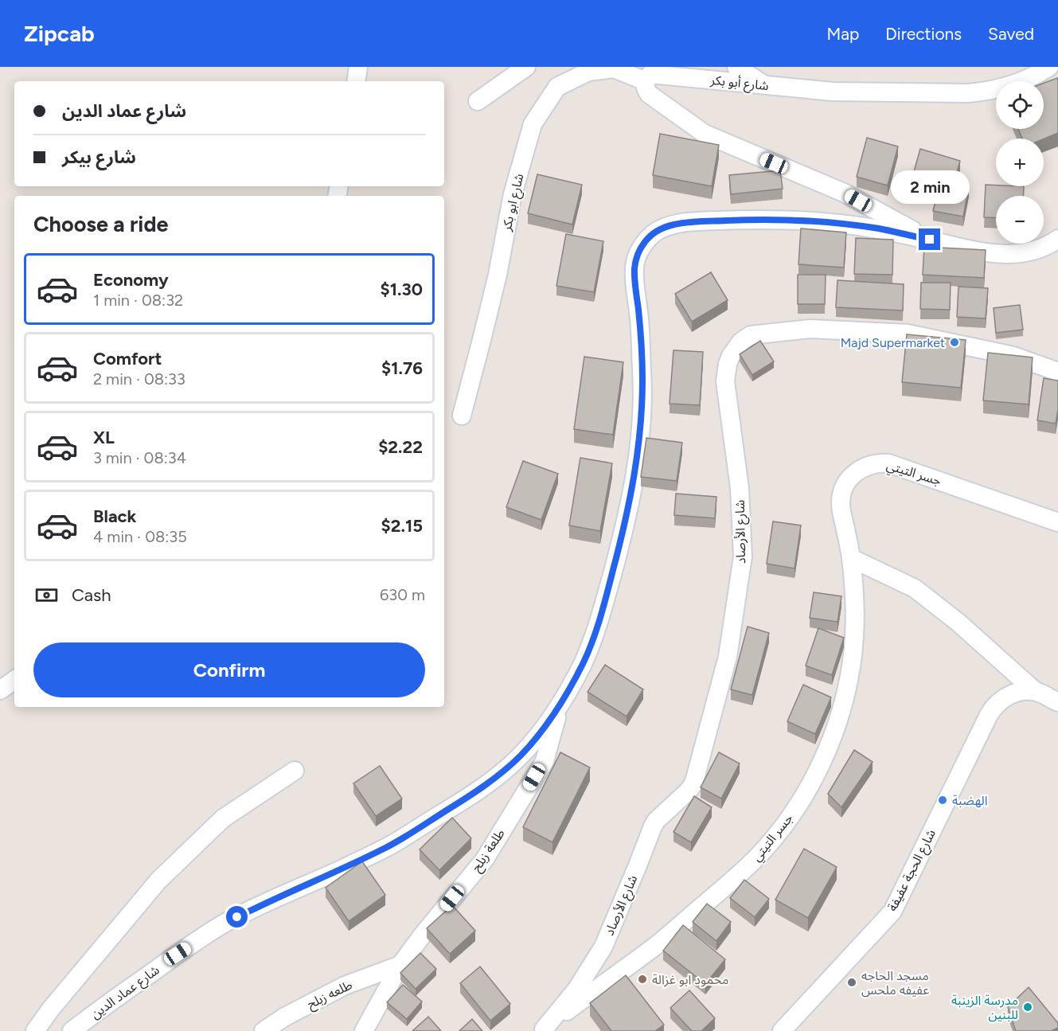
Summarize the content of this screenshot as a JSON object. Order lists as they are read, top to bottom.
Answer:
{
  "streets": {
    "street": [
      "شارع أبو بكر",
      "شارع ابو بكر",
      "جسر التيتي",
      "شارع الأرصاد",
      "طلعة زبلح",
      "شارع الحجة عفيفة",
      "شارع عماد الدين",
      "طلعه زبلح"
    ]
  },
  "crossings": [
    ["شارع أبو بكر", "شارع ابو بكر"],
    ["جسر التيتي", "شارع الأرصاد"],
    ["طلعة زبلح", "شارع عماد الدين"],
    ["طلعة زبلح", "طلعه زبلح"]
  ],
  "places": [
    "Majd Supermarket",
    "الهضبة",
    "محمود ابو غزالة",
    "مسجد الحاجه عفيفه ملحس",
    "مدرسة الزينبة للبنين"
  ],
  "page": {
    "header": "Zipcab",
    "nav": ["Map", "Directions", "Saved"],
    "map_buttons": ["+", "−"],
    "banner": ["شارع عماد الدين", "شارع بيكر"],
    "bubble": "2 min",
    "heading": "Choose a ride",
    "list": [
      {
        "name": "Economy",
        "note": "1 min · 08:32",
        "value": "$1.30"
      },
      {
        "name": "Comfort",
        "note": "2 min · 08:33",
        "value": "$1.76"
      },
      {
        "name": "XL",
        "note": "3 min · 08:34",
        "value": "$2.22"
      },
      {
        "name": "Black",
        "note": "4 min · 08:35",
        "value": "$2.15"
      }
    ],
    "pay": ["Cash", "630 m"],
    "buttons": "Confirm"
  }
}
